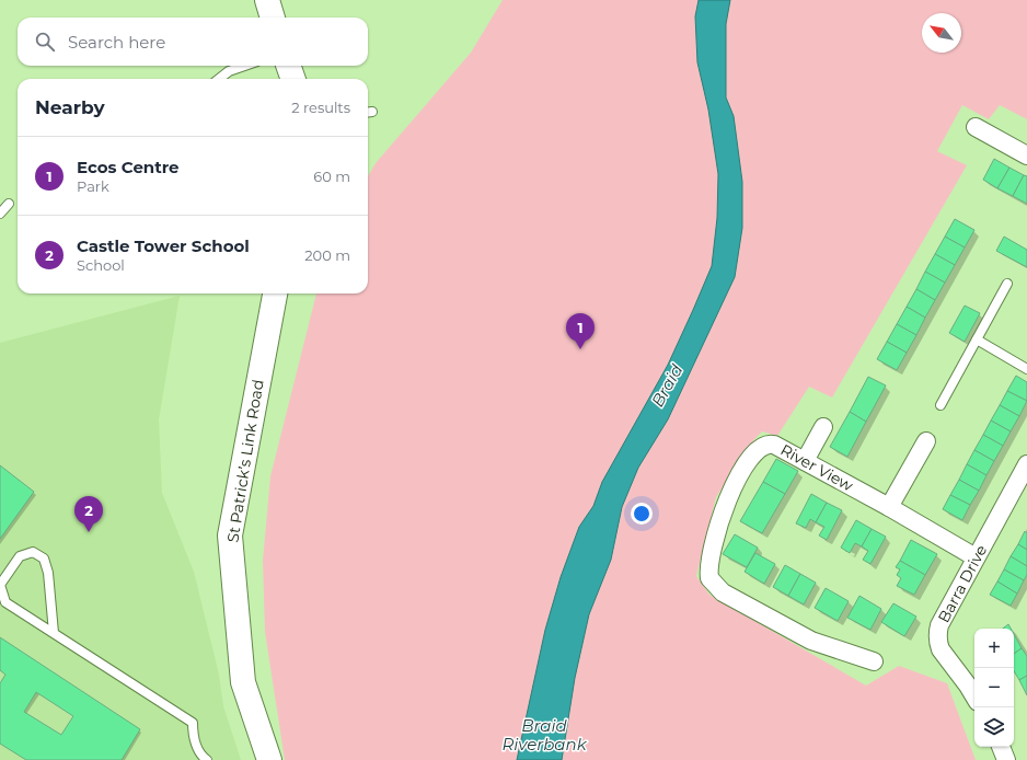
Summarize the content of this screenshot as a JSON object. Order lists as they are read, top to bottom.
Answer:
{
  "streets": {
    "street": ["St Patrick’s Link Road", "River View", "Barra Drive"]
  },
  "crossings": [
    ["River View", "Barra Drive"]
  ],
  "water": ["Braid", "Braid Riverbank"],
  "north": "top left",
  "page": {
    "search": "Search here",
    "heading": ["Nearby", "2 results"],
    "list": [
      {
        "mark": "1",
        "name": "Ecos Centre",
        "note": "Park",
        "value": "60 m"
      },
      {
        "mark": "2",
        "name": "Castle Tower School",
        "note": "School",
        "value": "200 m"
      }
    ],
    "pins": ["1", "2"],
    "map_buttons": ["+", "−"]
  }
}
